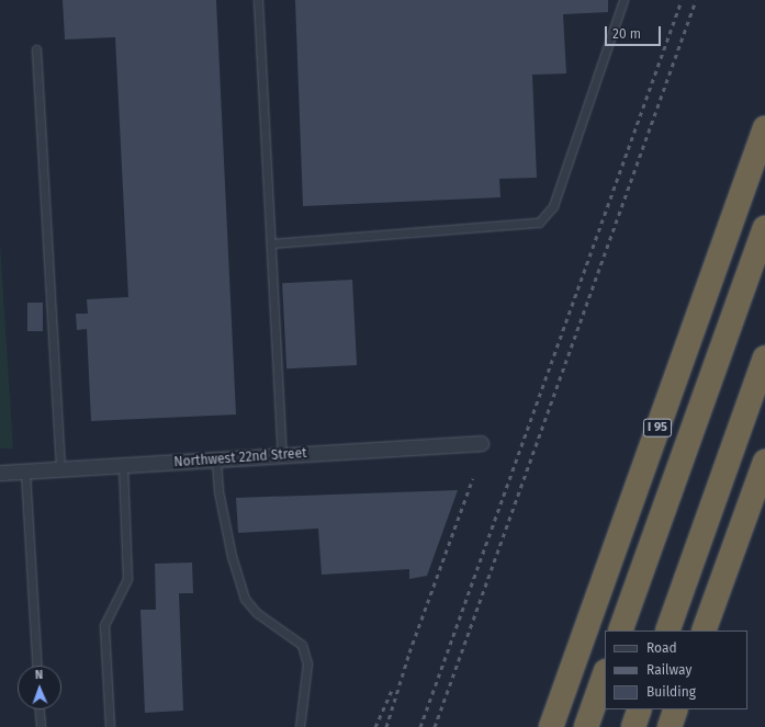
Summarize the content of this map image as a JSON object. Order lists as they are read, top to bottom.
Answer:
{
  "streets": {
    "highway": ["I 95"],
    "street": ["Northwest 22nd Street"]
  },
  "legend": ["Road", "Railway", "Building"],
  "scale_bar": "20 m",
  "north": "top"
}
